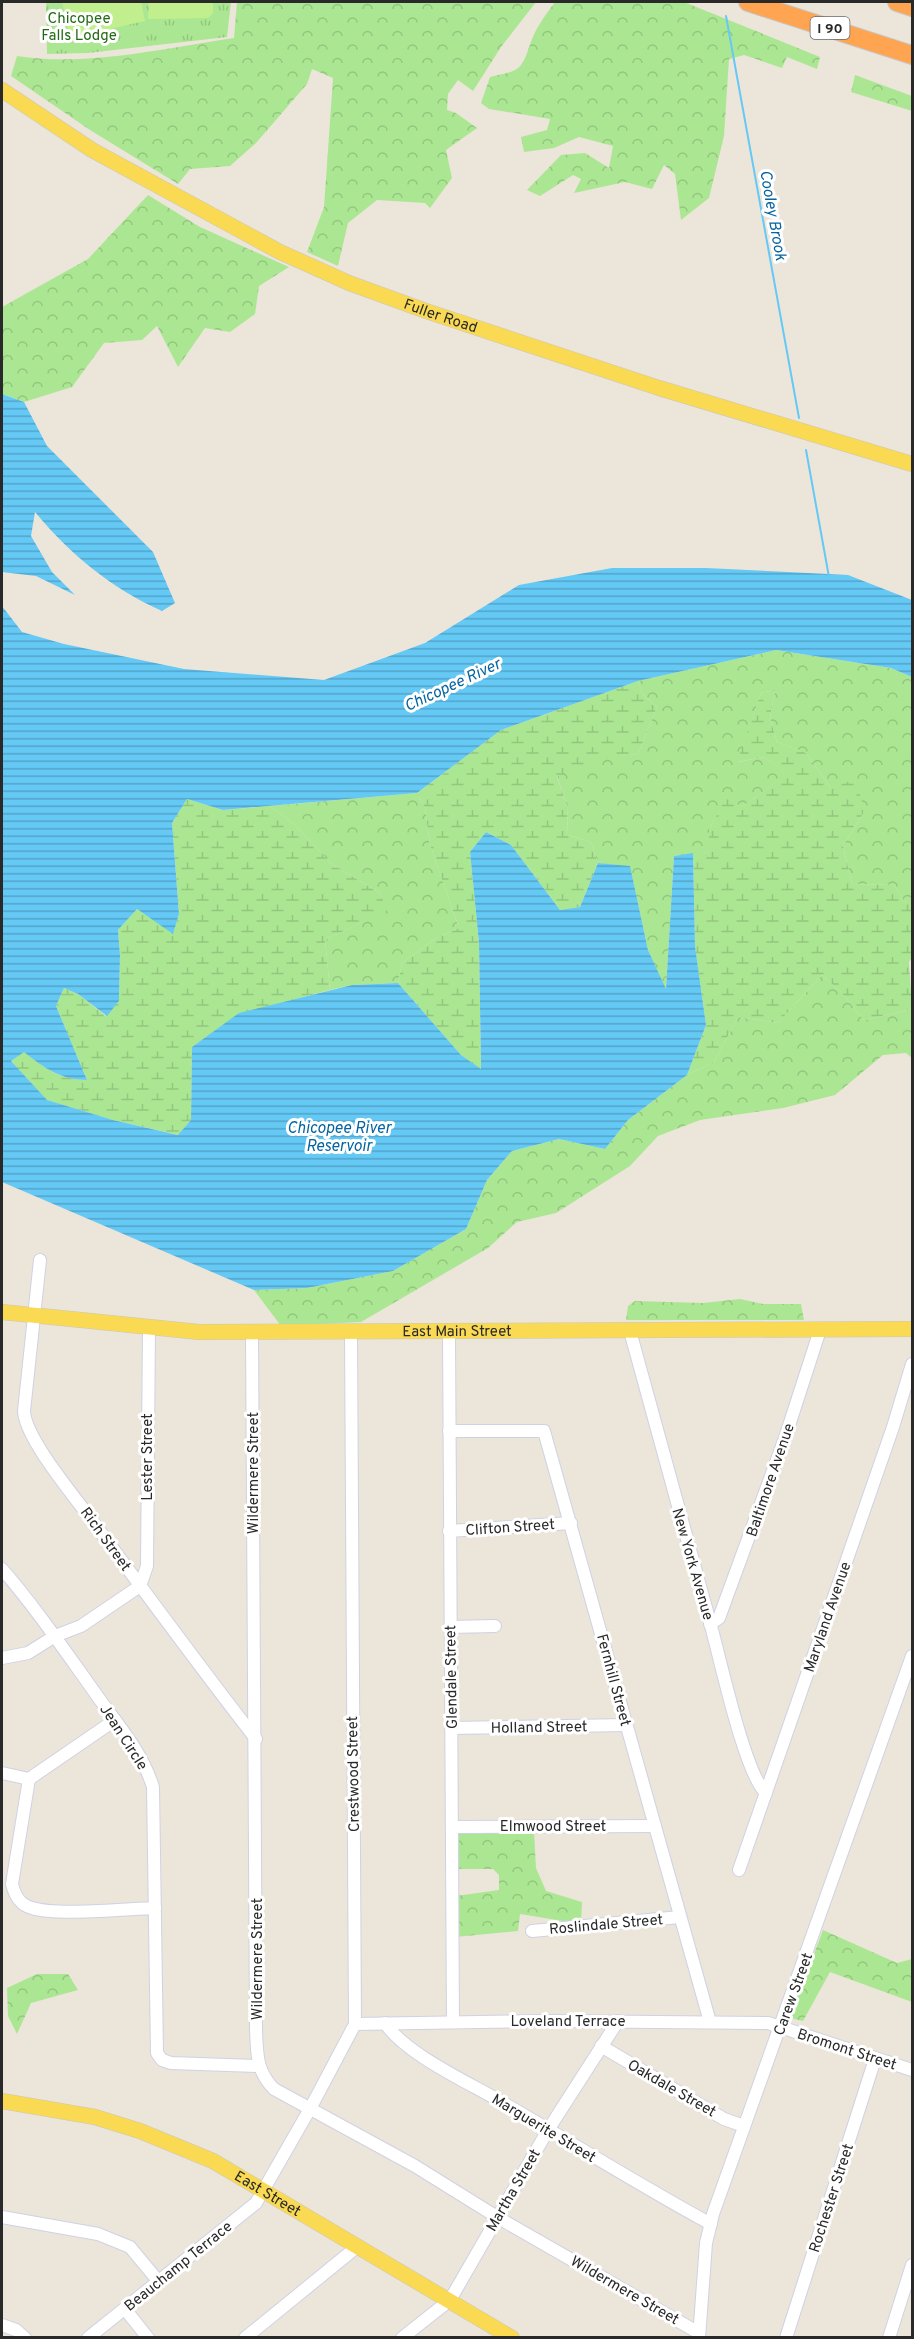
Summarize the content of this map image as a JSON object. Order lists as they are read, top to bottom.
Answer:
{
  "streets": {
    "highway": ["I 90"],
    "main road": ["Fuller Road", "East Main Street", "East Street"],
    "street": [
      "Lester Street",
      "Wildermere Street",
      "Baltimore Avenue",
      "Clifton Street",
      "Rich Street",
      "New York Avenue",
      "Maryland Avenue",
      "Glendale Street",
      "Fernhill Street",
      "Holland Street",
      "Jean Circle",
      "Crestwood Street",
      "Elmwood Street",
      "Roslindale Street",
      "Carew Street",
      "Loveland Terrace",
      "Bromont Street",
      "Oakdale Street",
      "Marguerite Street",
      "Martha Street",
      "Rochester Street",
      "Beauchamp Terrace"
    ]
  },
  "crossings": [
    ["East Main Street", "Lester Street"],
    ["East Main Street", "Wildermere Street"],
    ["East Main Street", "Baltimore Avenue"],
    ["East Main Street", "Rich Street"],
    ["East Main Street", "New York Avenue"],
    ["East Main Street", "Glendale Street"],
    ["East Main Street", "Crestwood Street"],
    ["Lester Street", "Rich Street"],
    ["Wildermere Street", "Rich Street"],
    ["Wildermere Street", "Jean Circle"],
    ["Wildermere Street", "Crestwood Street"],
    ["Wildermere Street", "Carew Street"],
    ["Wildermere Street", "Martha Street"],
    ["Baltimore Avenue", "New York Avenue"],
    ["Clifton Street", "Glendale Street"],
    ["Clifton Street", "Fernhill Street"],
    ["New York Avenue", "Maryland Avenue"],
    ["Glendale Street", "Fernhill Street"],
    ["Glendale Street", "Holland Street"],
    ["Glendale Street", "Elmwood Street"],
    ["Glendale Street", "Loveland Terrace"],
    ["Fernhill Street", "Holland Street"],
    ["Fernhill Street", "Elmwood Street"],
    ["Fernhill Street", "Roslindale Street"],
    ["Fernhill Street", "Loveland Terrace"],
    ["Crestwood Street", "Loveland Terrace"],
    ["Crestwood Street", "East Street"],
    ["Crestwood Street", "Beauchamp Terrace"],
    ["Carew Street", "Loveland Terrace"],
    ["Carew Street", "Bromont Street"],
    ["Carew Street", "Oakdale Street"],
    ["Carew Street", "Marguerite Street"],
    ["Loveland Terrace", "Bromont Street"],
    ["Loveland Terrace", "Marguerite Street"],
    ["Loveland Terrace", "Martha Street"],
    ["Bromont Street", "Rochester Street"],
    ["Oakdale Street", "Martha Street"],
    ["Marguerite Street", "Martha Street"],
    ["Martha Street", "East Street"],
    ["East Street", "Beauchamp Terrace"]
  ],
  "water": ["Cooley Brook", "Chicopee River", "Chicopee River Reservoir"],
  "parks": ["Chicopee Falls Lodge"]
}
